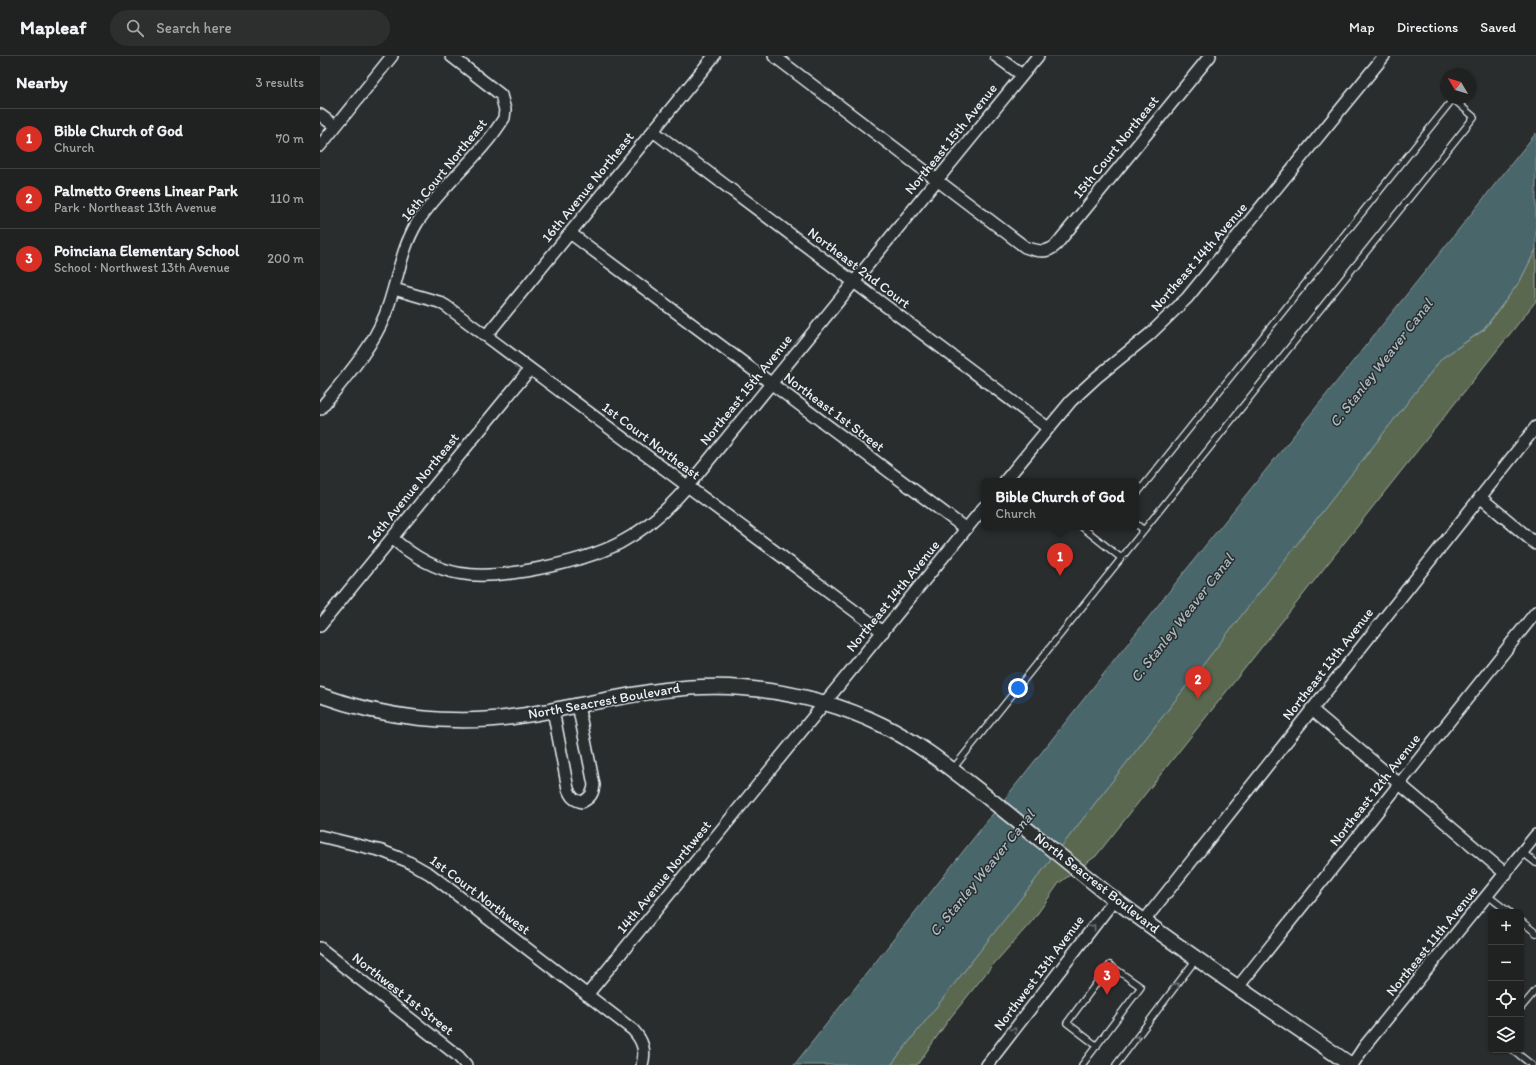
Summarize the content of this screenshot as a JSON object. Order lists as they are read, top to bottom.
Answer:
{
  "streets": {
    "street": [
      "Northeast 15th Avenue",
      "15th Court Northeast",
      "16th Court Northeast",
      "16th Avenue Northeast",
      "Northeast 14th Avenue",
      "Northeast 2nd Court",
      "Northeast 1st Street",
      "1st Court Northeast",
      "Northeast 13th Avenue",
      "North Seacrest Boulevard",
      "Northeast 12th Avenue",
      "14th Avenue Northwest",
      "1st Court Northwest",
      "Northeast 11th Avenue",
      "Northwest 13th Avenue",
      "Northwest 1st Street"
    ]
  },
  "crossings": [
    ["Northeast 15th Avenue", "15th Court Northeast"],
    ["Northeast 15th Avenue", "16th Avenue Northeast"],
    ["Northeast 15th Avenue", "Northeast 2nd Court"],
    ["Northeast 15th Avenue", "Northeast 1st Street"],
    ["Northeast 15th Avenue", "1st Court Northeast"],
    ["16th Court Northeast", "1st Court Northeast"],
    ["16th Avenue Northeast", "Northeast 2nd Court"],
    ["16th Avenue Northeast", "Northeast 1st Street"],
    ["16th Avenue Northeast", "1st Court Northeast"],
    ["Northeast 14th Avenue", "Northeast 2nd Court"],
    ["Northeast 14th Avenue", "Northeast 1st Street"],
    ["Northeast 14th Avenue", "1st Court Northeast"],
    ["Northeast 14th Avenue", "North Seacrest Boulevard"],
    ["Northeast 14th Avenue", "14th Avenue Northwest"],
    ["Northeast 13th Avenue", "North Seacrest Boulevard"],
    ["North Seacrest Boulevard", "Northeast 12th Avenue"],
    ["North Seacrest Boulevard", "14th Avenue Northwest"],
    ["North Seacrest Boulevard", "Northeast 11th Avenue"],
    ["North Seacrest Boulevard", "Northwest 13th Avenue"],
    ["14th Avenue Northwest", "1st Court Northwest"]
  ],
  "one_way": ["Northwest 13th Avenue"],
  "water": ["C. Stanley Weaver Canal"],
  "north": "top left",
  "page": {
    "header": "Mapleaf",
    "search": "Search here",
    "nav": ["Map", "Directions", "Saved"],
    "heading": ["Nearby", "3 results"],
    "list": [
      {
        "mark": "1",
        "name": "Bible Church of God",
        "note": "Church",
        "value": "70 m"
      },
      {
        "mark": "2",
        "name": "Palmetto Greens Linear Park",
        "note": "Park · Northeast 13th Avenue",
        "value": "110 m"
      },
      {
        "mark": "3",
        "name": "Poinciana Elementary School",
        "note": "School · Northwest 13th Avenue",
        "value": "200 m"
      }
    ],
    "popup": ["Bible Church of God", "Church"],
    "pins": ["1", "2", "3"],
    "map_buttons": ["+", "−"]
  }
}
